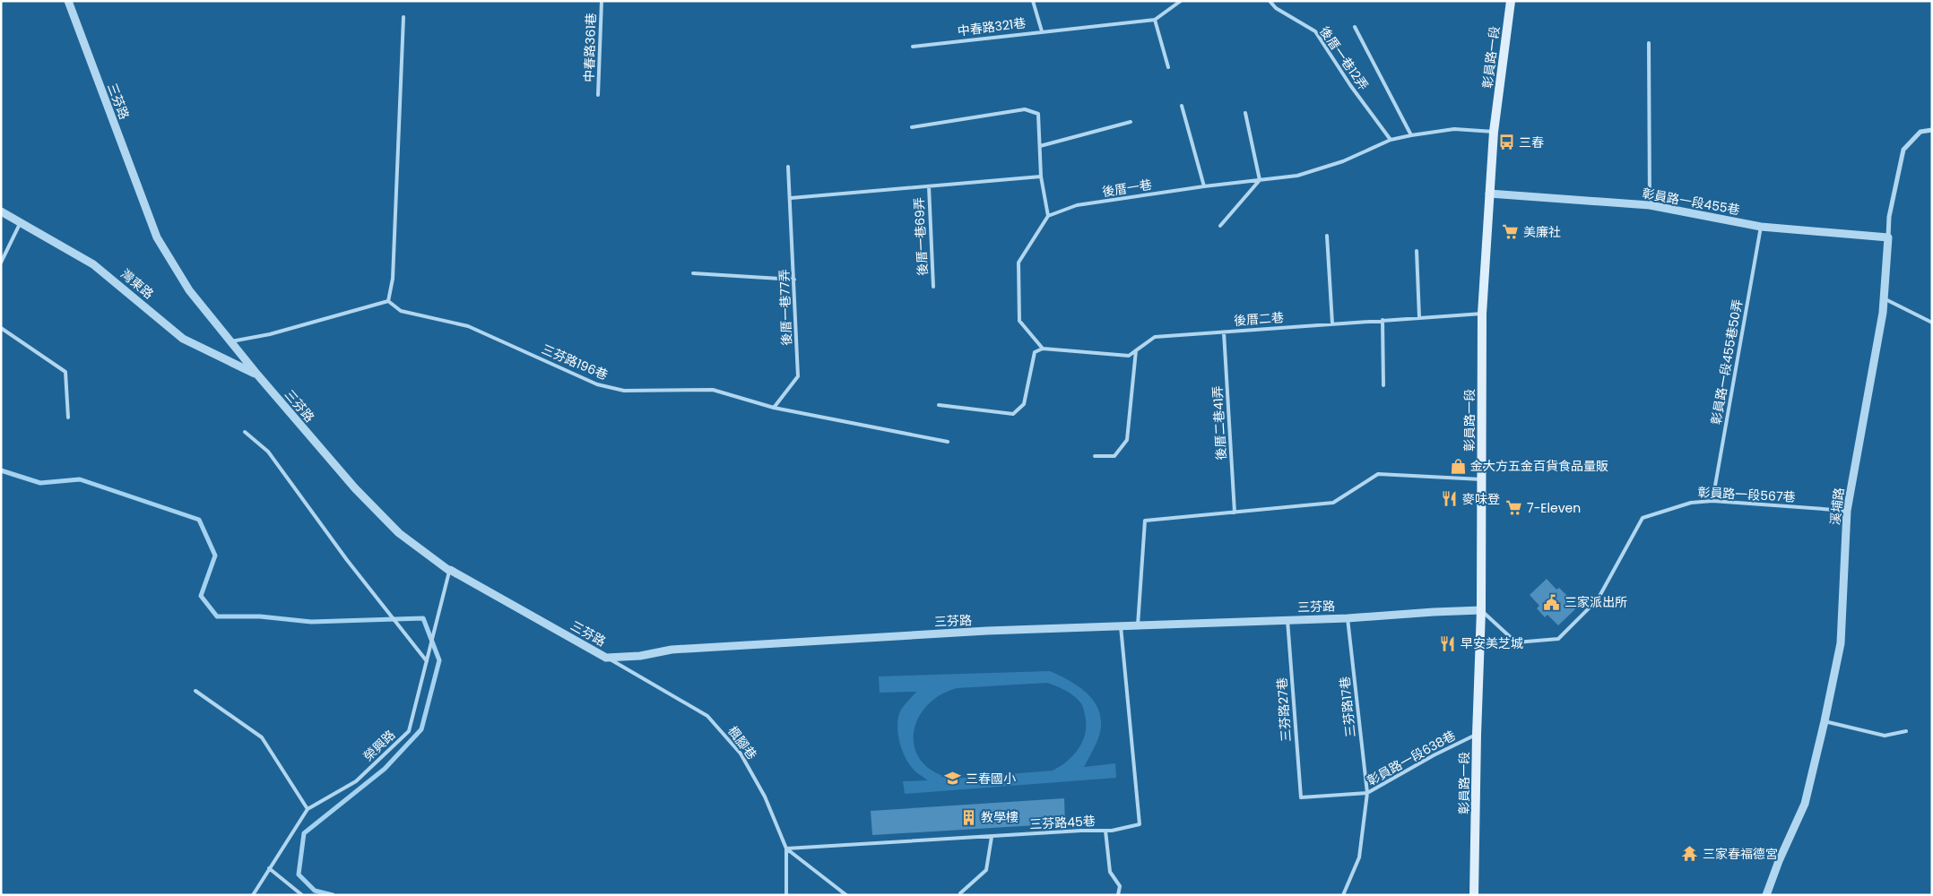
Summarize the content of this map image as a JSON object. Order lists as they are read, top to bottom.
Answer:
{
  "streets": {
    "main road": ["彰員路一段"],
    "street": [
      "三芬路",
      "彰員路一段455巷",
      "灣東路",
      "溪埔路"
    ],
    "lane": [
      "中春路321巷",
      "中春路361巷",
      "後厝一巷12弄",
      "後厝一巷",
      "後厝一巷69弄",
      "後厝一巷77弄",
      "後厝二巷",
      "三芬路196巷",
      "彰員路一段455巷50弄",
      "後厝二巷41弄",
      "彰員路一段567巷",
      "三芬路17巷",
      "三芬路27巷",
      "楓腳巷",
      "榮興路",
      "彰員路一段638巷",
      "三芬路45巷"
    ]
  },
  "crossings": [
    ["彰員路一段", "三芬路"],
    ["彰員路一段", "後厝一巷"],
    ["彰員路一段", "彰員路一段455巷"],
    ["彰員路一段", "後厝二巷"],
    ["彰員路一段", "彰員路一段567巷"],
    ["彰員路一段", "彰員路一段638巷"],
    ["後厝一巷12弄", "後厝一巷"],
    ["三芬路", "灣東路"],
    ["三芬路", "彰員路一段567巷"],
    ["三芬路", "三芬路17巷"],
    ["三芬路", "三芬路27巷"],
    ["三芬路", "楓腳巷"],
    ["三芬路", "榮興路"],
    ["三芬路", "三芬路45巷"],
    ["彰員路一段455巷", "彰員路一段455巷50弄"],
    ["彰員路一段455巷", "溪埔路"],
    ["後厝一巷77弄", "三芬路196巷"],
    ["後厝二巷", "後厝二巷41弄"],
    ["彰員路一段455巷50弄", "彰員路一段567巷"],
    ["彰員路一段567巷", "溪埔路"],
    ["三芬路17巷", "彰員路一段638巷"],
    ["三芬路27巷", "彰員路一段638巷"],
    ["楓腳巷", "三芬路45巷"]
  ],
  "places": {
    "bus stop": ["三春"],
    "supermarket": ["美廉社", "7-Eleven"],
    "shop": ["金大方五金百貨食品量販"],
    "restaurant": ["麥味登", "早安美芝城"],
    "public building": ["三家派出所"],
    "school or university": ["三春國小"],
    "building": ["教學樓"],
    "temple": ["三家春福德宮"]
  }
}
